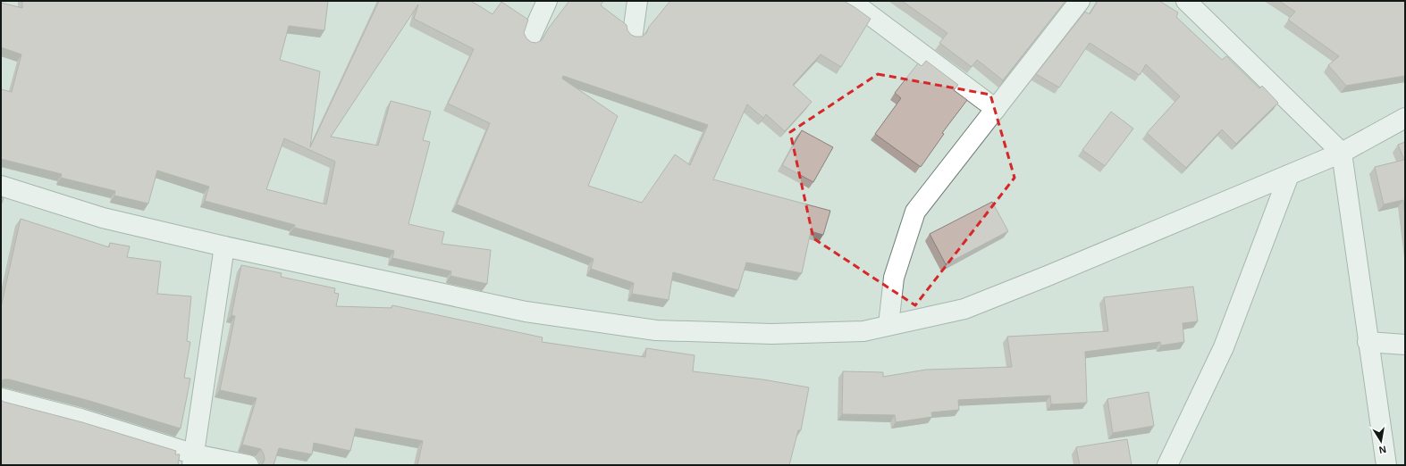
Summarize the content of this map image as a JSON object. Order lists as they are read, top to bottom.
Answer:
{
  "north": "bottom"
}
